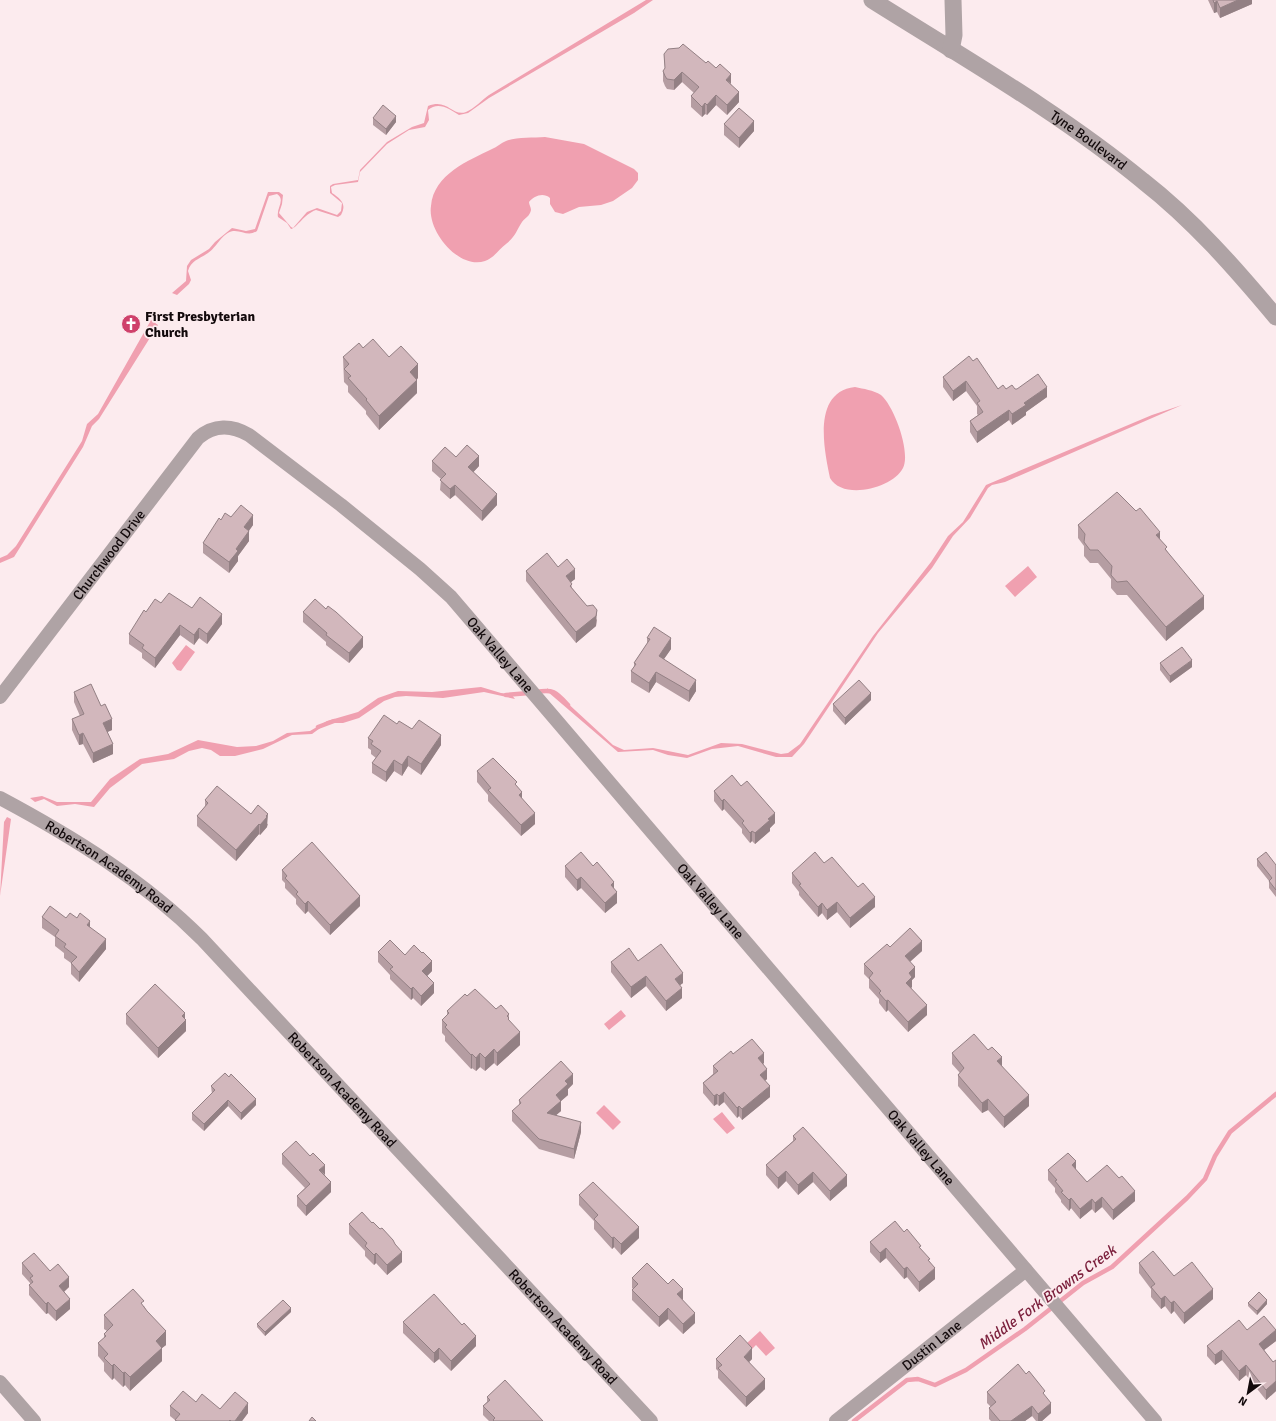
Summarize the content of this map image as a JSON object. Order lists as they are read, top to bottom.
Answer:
{
  "streets": {
    "street": [
      "Tyne Boulevard",
      "Churchwood Drive",
      "Oak Valley Lane",
      "Robertson Academy Road",
      "Dustin Lane"
    ]
  },
  "crossings": [
    ["Churchwood Drive", "Oak Valley Lane"],
    ["Oak Valley Lane", "Dustin Lane"]
  ],
  "water": ["Middle Fork Browns Creek"],
  "places": {
    "church": ["First Presbyterian Church"]
  },
  "north": "bottom left"
}
